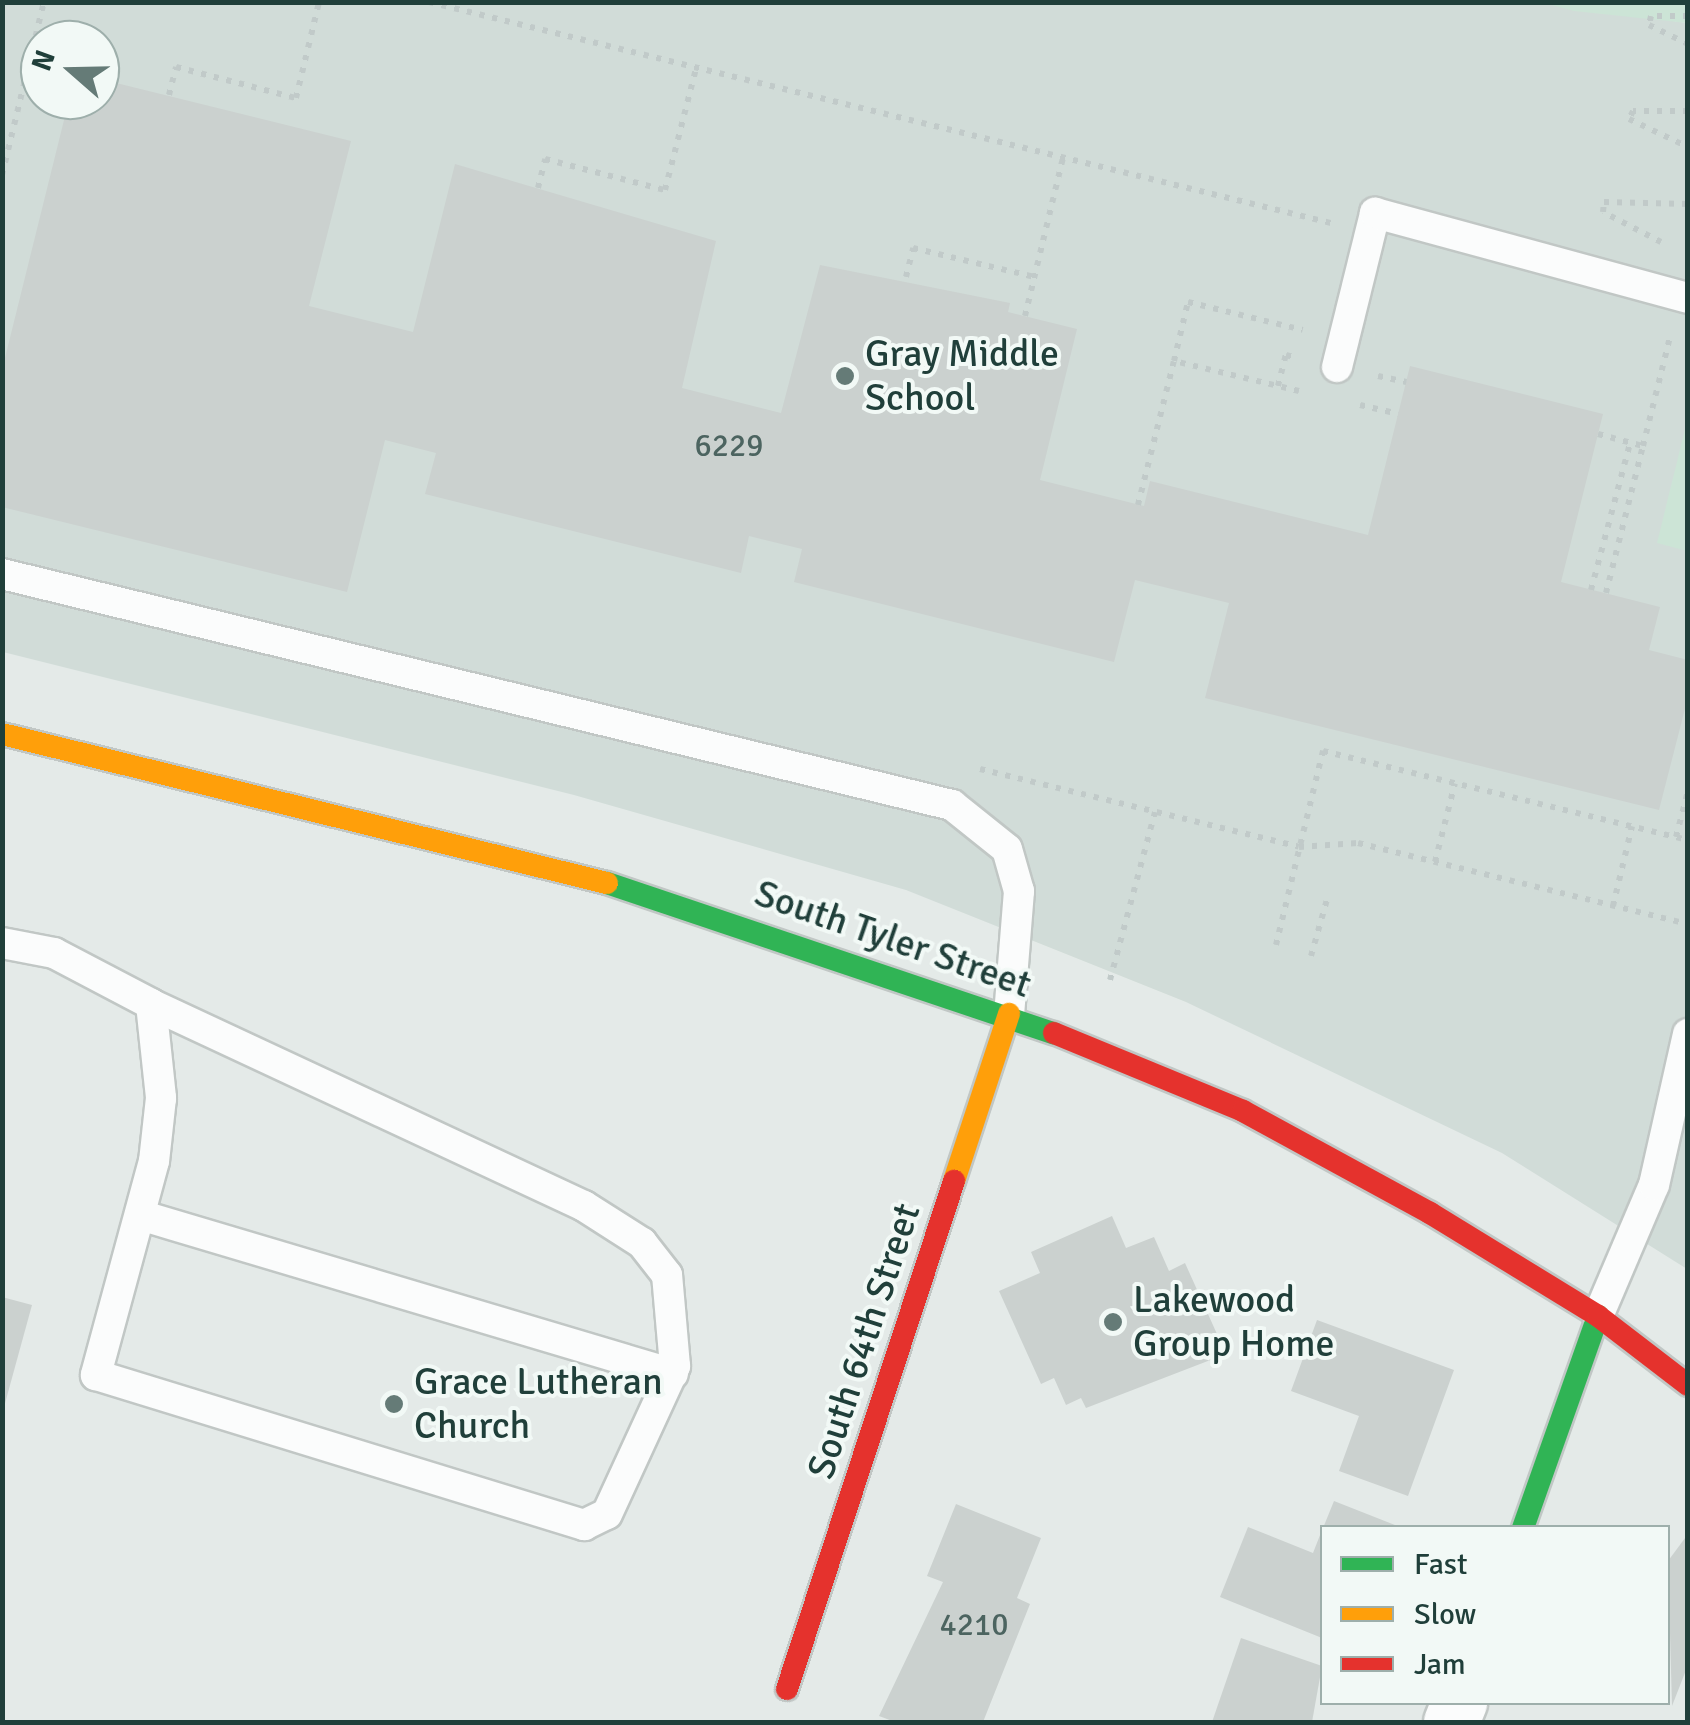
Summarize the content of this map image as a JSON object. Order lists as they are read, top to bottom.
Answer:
{
  "streets": {
    "street": ["South Tyler Street", "South 64th Street"]
  },
  "crossings": [
    ["South Tyler Street", "South 64th Street"]
  ],
  "places": ["Gray Middle School", "Lakewood Group Home", "Grace Lutheran Church"],
  "house_numbers": ["6229", "4210"],
  "legend": ["Fast", "Slow", "Jam"],
  "north": "left"
}
